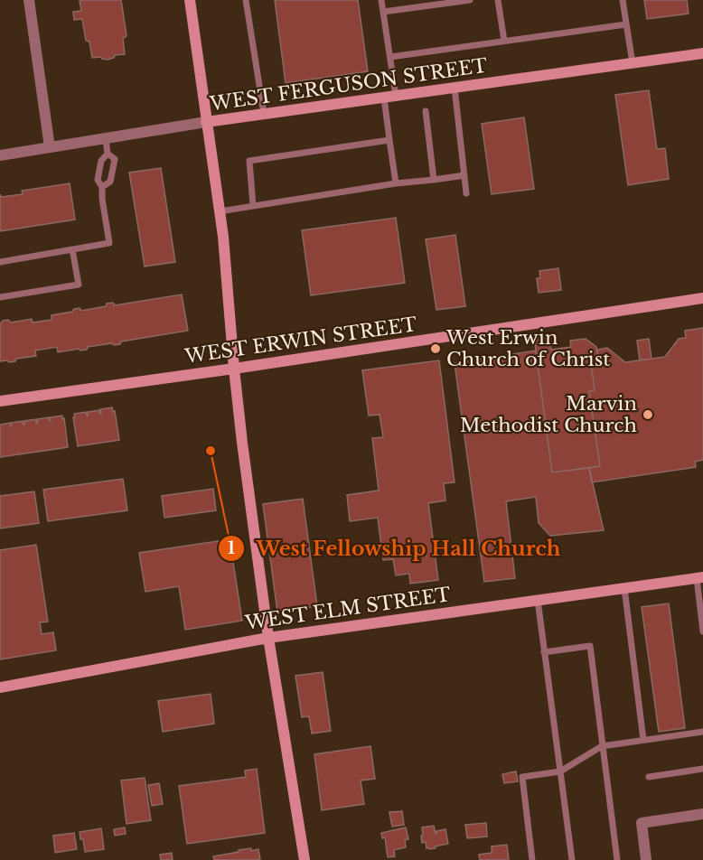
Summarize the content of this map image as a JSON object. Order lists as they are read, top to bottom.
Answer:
{
  "streets": {
    "main road": ["WEST FERGUSON STREET", "WEST ERWIN STREET", "WEST ELM STREET"]
  },
  "places": ["West Erwin Church of Christ", "Marvin Methodist Church", "West Fellowship Hall Church"]
}
